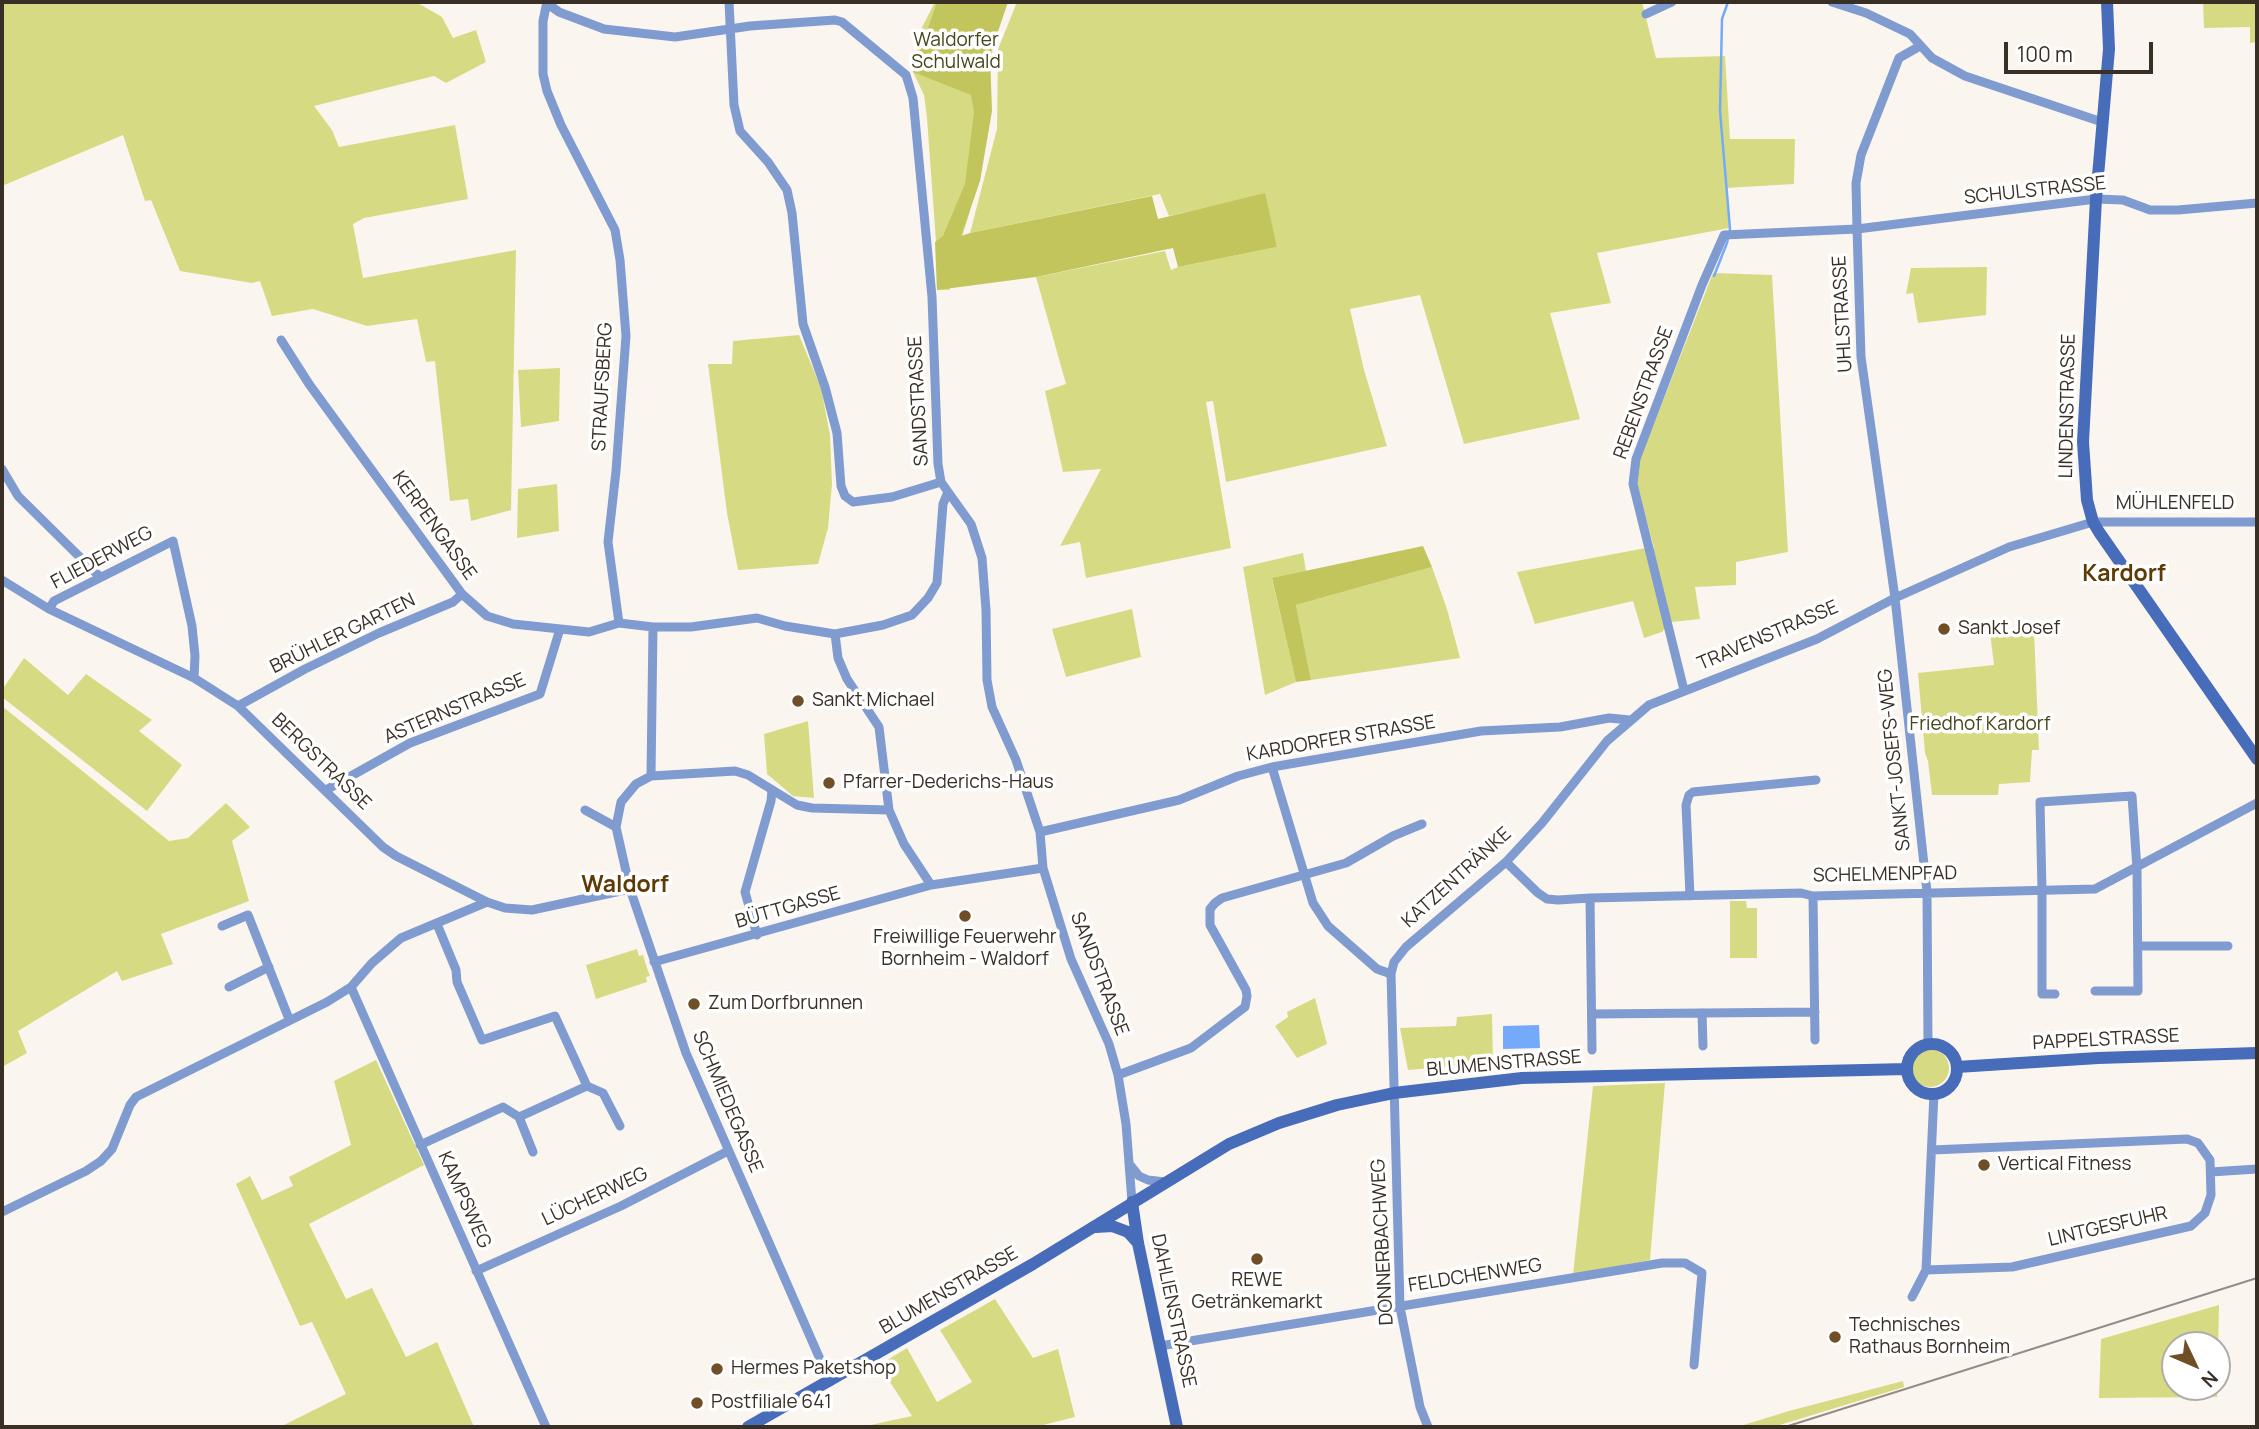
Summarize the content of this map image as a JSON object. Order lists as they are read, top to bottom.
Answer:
{
  "streets": {
    "main road": [
      "LINDENSTRASSE",
      "PAPPELSTRASSE",
      "BLUMENSTRASSE",
      "DAHLIENSTRASSE"
    ],
    "street": [
      "SCHULSTRASSE",
      "UHLSTRASSE",
      "STRAUFSBERG",
      "REBENSTRASSE",
      "SANDSTRASSE",
      "MÜHLENFELD",
      "KERPENGASSE",
      "FLIEDERWEG",
      "BRÜHLER GARTEN",
      "TRAVENSTRASSE",
      "ASTERNSTRASSE",
      "KARDORFER STRASSE",
      "SANKT-JOSEFS-WEG",
      "BERGSTRASSE",
      "SCHELMENPFAD",
      "KATZENTRÄNKE",
      "BÜTTGASSE",
      "SCHMIEDEGASSE",
      "LÜCHERWEG",
      "KAMPSWEG",
      "LINTGESFUHR",
      "DONNERBACHWEG",
      "FELDCHENWEG"
    ]
  },
  "crossings": [
    ["SCHULSTRASSE", "UHLSTRASSE"],
    ["SCHULSTRASSE", "REBENSTRASSE"],
    ["SCHULSTRASSE", "LINDENSTRASSE"],
    ["UHLSTRASSE", "TRAVENSTRASSE"],
    ["UHLSTRASSE", "SANKT-JOSEFS-WEG"],
    ["STRAUFSBERG", "SANDSTRASSE"],
    ["STRAUFSBERG", "KERPENGASSE"],
    ["REBENSTRASSE", "TRAVENSTRASSE"],
    ["SANDSTRASSE", "KERPENGASSE"],
    ["SANDSTRASSE", "KARDORFER STRASSE"],
    ["SANDSTRASSE", "BÜTTGASSE"],
    ["SANDSTRASSE", "BLUMENSTRASSE"],
    ["SANDSTRASSE", "DAHLIENSTRASSE"],
    ["LINDENSTRASSE", "MÜHLENFELD"],
    ["LINDENSTRASSE", "TRAVENSTRASSE"],
    ["MÜHLENFELD", "TRAVENSTRASSE"],
    ["KERPENGASSE", "BRÜHLER GARTEN"],
    ["KERPENGASSE", "ASTERNSTRASSE"],
    ["FLIEDERWEG", "BERGSTRASSE"],
    ["BRÜHLER GARTEN", "BERGSTRASSE"],
    ["TRAVENSTRASSE", "KARDORFER STRASSE"],
    ["TRAVENSTRASSE", "SANKT-JOSEFS-WEG"],
    ["TRAVENSTRASSE", "KATZENTRÄNKE"],
    ["ASTERNSTRASSE", "BERGSTRASSE"],
    ["KARDORFER STRASSE", "KATZENTRÄNKE"],
    ["SANKT-JOSEFS-WEG", "SCHELMENPFAD"],
    ["SANKT-JOSEFS-WEG", "PAPPELSTRASSE"],
    ["SANKT-JOSEFS-WEG", "BLUMENSTRASSE"],
    ["BERGSTRASSE", "SCHMIEDEGASSE"],
    ["SCHELMENPFAD", "KATZENTRÄNKE"],
    ["BÜTTGASSE", "SCHMIEDEGASSE"],
    ["PAPPELSTRASSE", "BLUMENSTRASSE"],
    ["BLUMENSTRASSE", "SCHMIEDEGASSE"],
    ["BLUMENSTRASSE", "DONNERBACHWEG"],
    ["BLUMENSTRASSE", "DAHLIENSTRASSE"],
    ["SCHMIEDEGASSE", "LÜCHERWEG"],
    ["LÜCHERWEG", "KAMPSWEG"],
    ["DONNERBACHWEG", "FELDCHENWEG"],
    ["FELDCHENWEG", "DAHLIENSTRASSE"]
  ],
  "districts": ["Kardorf", "Waldorf"],
  "parks": ["Waldorfer Schulwald", "Friedhof Kardorf"],
  "places": [
    "Sankt Josef",
    "Sankt Michael",
    "Pfarrer-Dederichs-Haus",
    "Freiwillige Feuerwehr Bornheim - Waldorf",
    "Zum Dorfbrunnen",
    "Vertical Fitness",
    "REWE Getränkemarkt",
    "Technisches Rathaus Bornheim",
    "Hermes Paketshop",
    "Postfiliale 641"
  ],
  "scale_bar": "100 m",
  "north": "bottom right"
}
